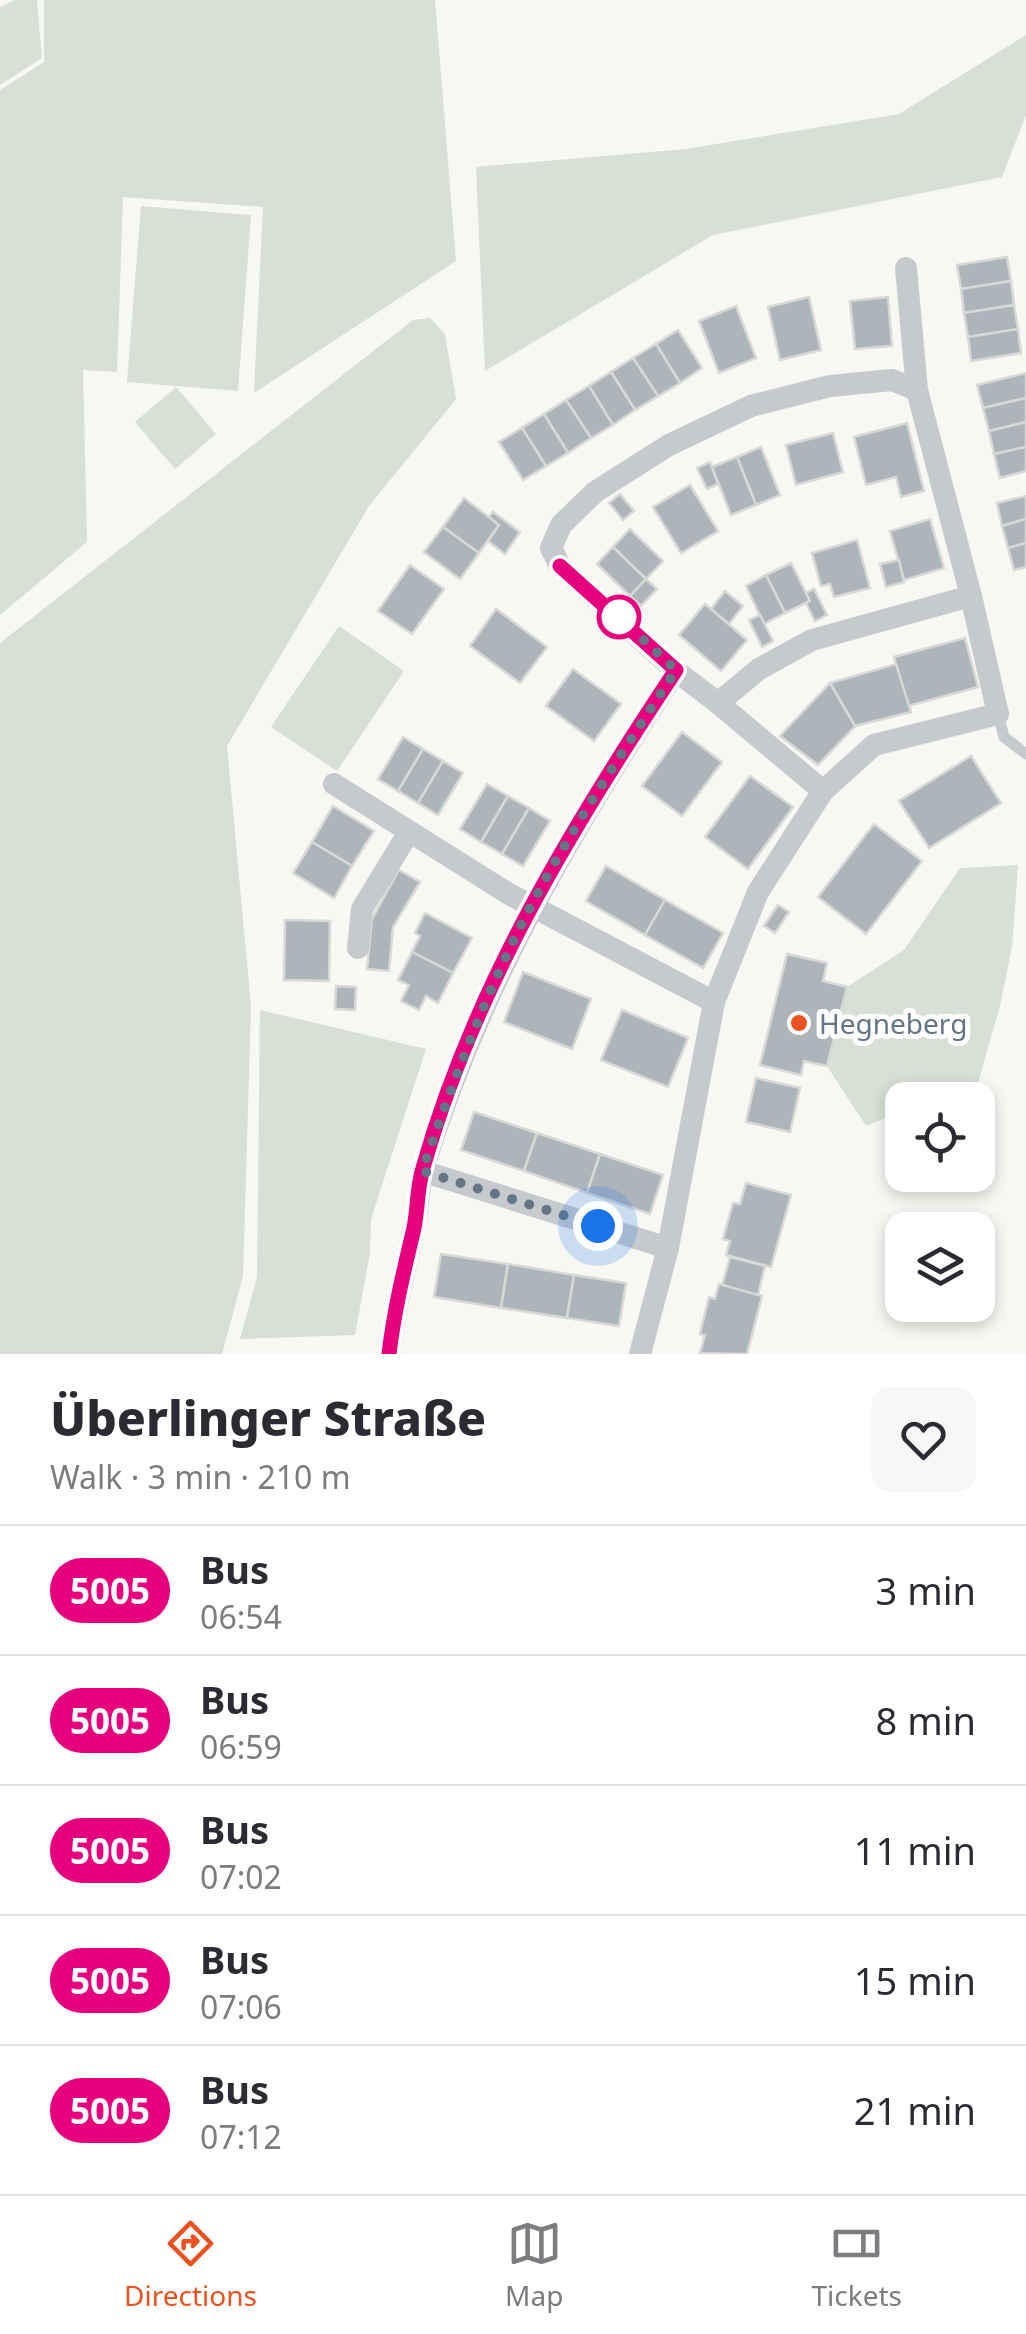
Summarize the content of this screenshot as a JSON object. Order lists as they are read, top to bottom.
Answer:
{
  "places": ["Hegneberg"],
  "lines": ["bus line 5005"],
  "page": {
    "heading": ["Überlinger Straße", "Walk · 3 min · 210 m"],
    "list": [
      {
        "mark": "5005",
        "name": "Bus",
        "note": "06:54",
        "value": "3 min"
      },
      {
        "mark": "5005",
        "name": "Bus",
        "note": "06:59",
        "value": "8 min"
      },
      {
        "mark": "5005",
        "name": "Bus",
        "note": "07:02",
        "value": "11 min"
      },
      {
        "mark": "5005",
        "name": "Bus",
        "note": "07:06",
        "value": "15 min"
      },
      {
        "mark": "5005",
        "name": "Bus",
        "note": "07:12",
        "value": "21 min"
      }
    ],
    "tabs": ["Directions", "Map", "Tickets"]
  }
}
